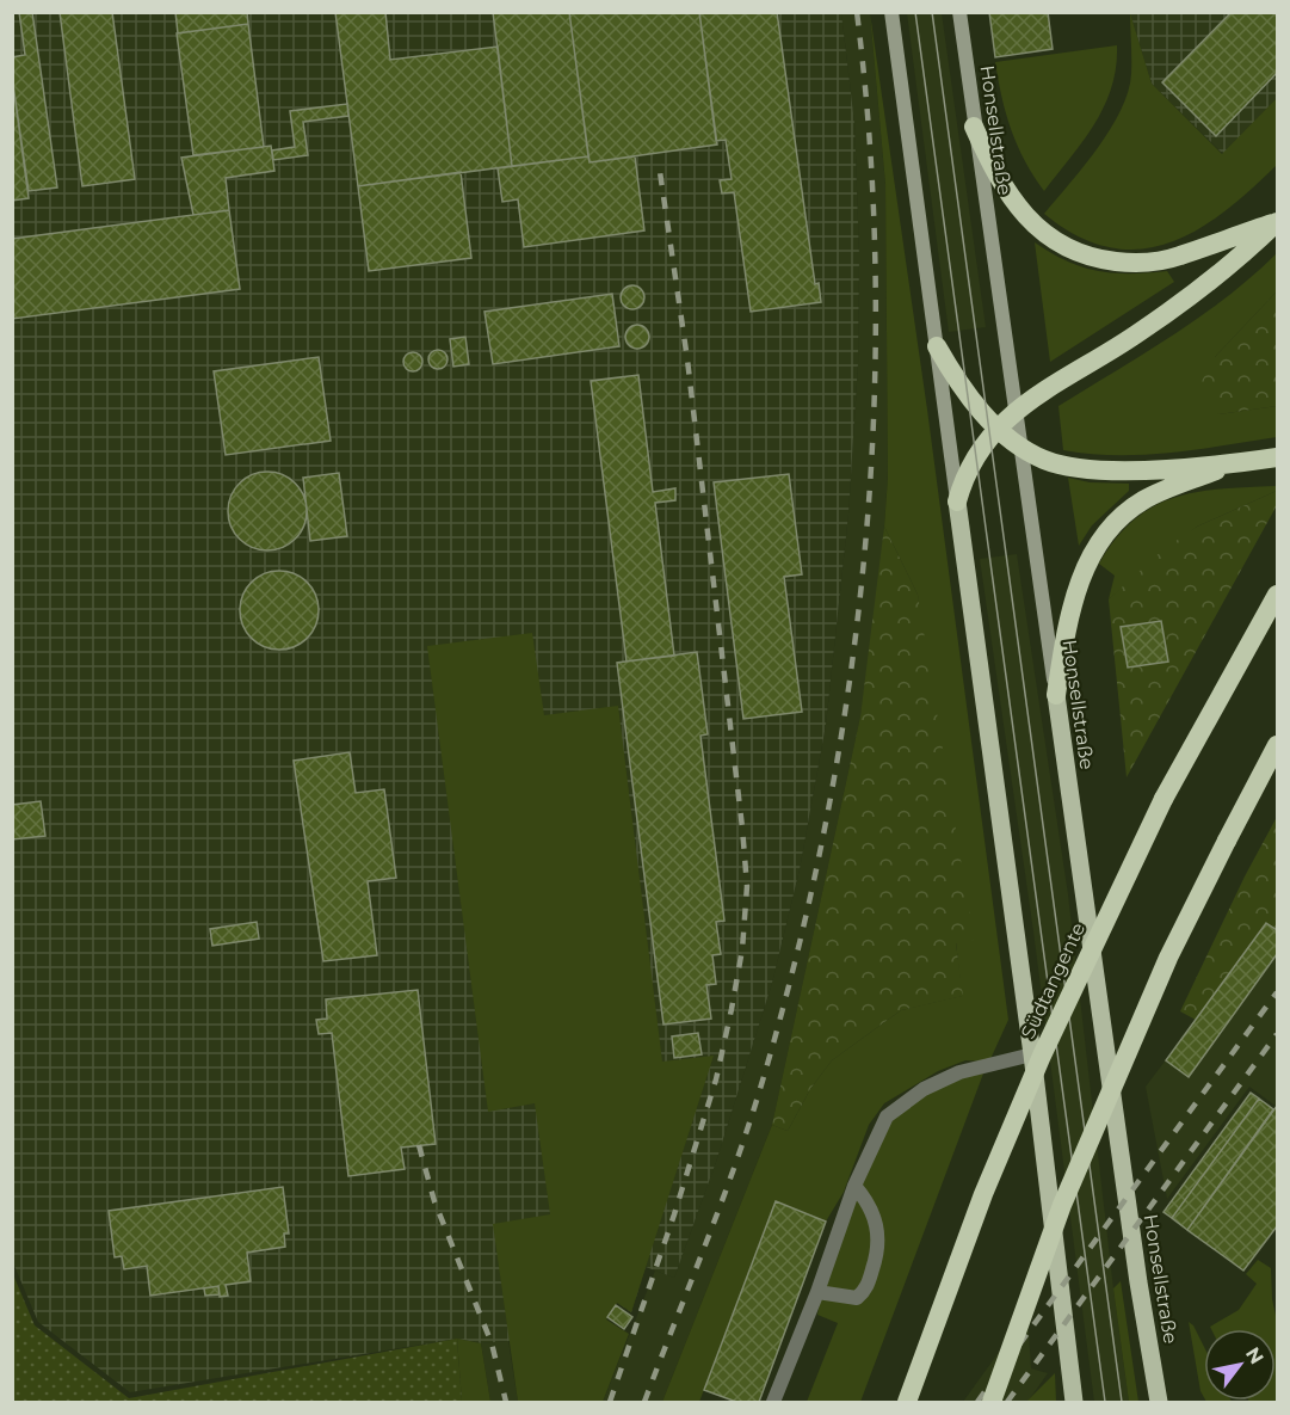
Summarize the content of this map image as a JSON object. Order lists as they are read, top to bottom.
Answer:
{
  "streets": {
    "highway": ["Südtangente"],
    "main road": ["Honsellstraße"]
  },
  "north": "top right"
}
